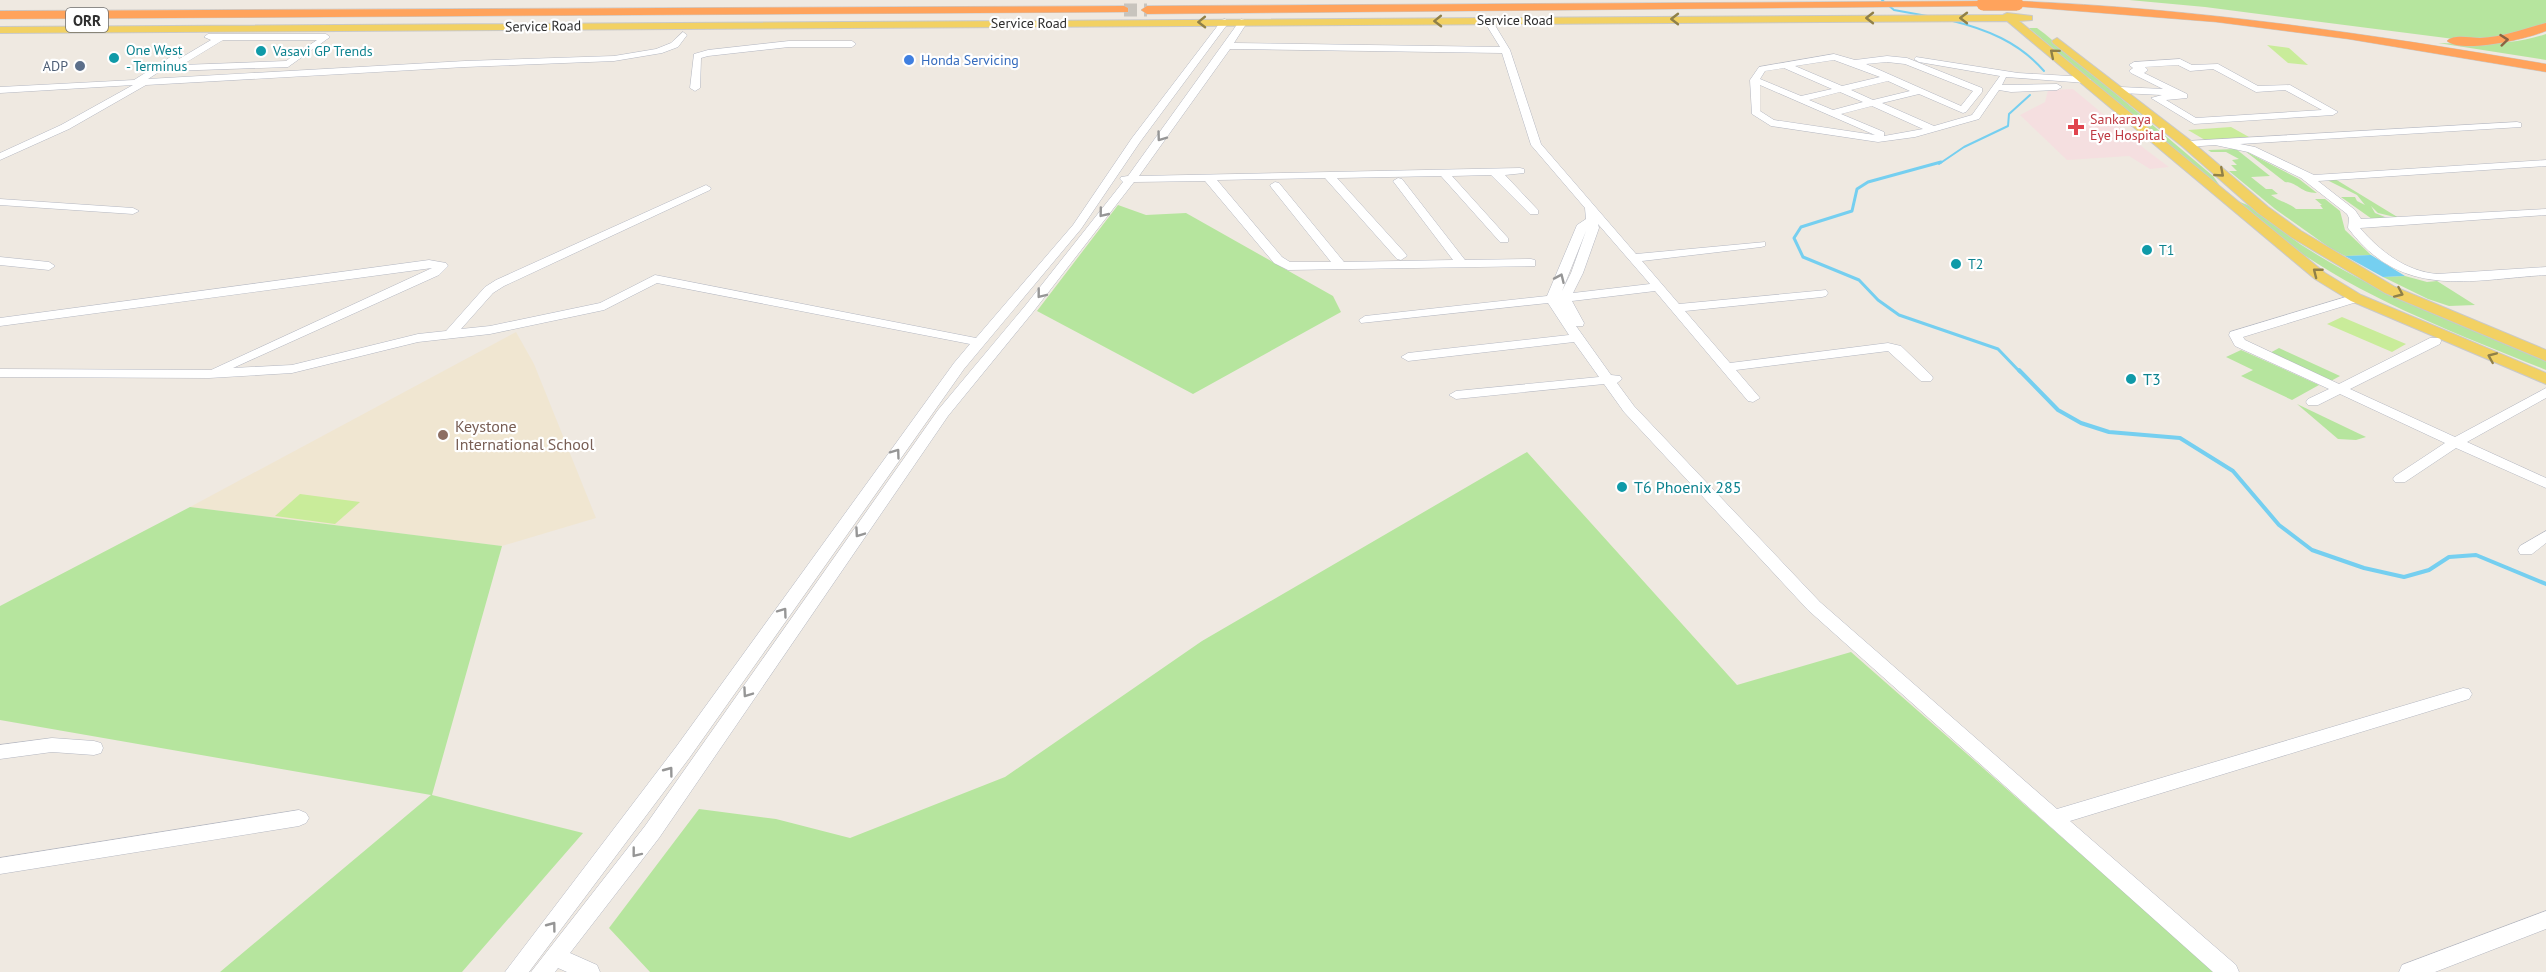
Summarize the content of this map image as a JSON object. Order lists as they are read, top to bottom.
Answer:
{
  "streets": {
    "highway": ["ORR"],
    "main road": ["Service Road"]
  },
  "one_way": ["Service Road"],
  "places": {
    "other": [
      "Vasavi GP Trends",
      "One West - Terminus",
      "Honda Servicing",
      "ADP",
      "T1",
      "T2",
      "T3",
      "Keystone International School",
      "T6 Phoenix 285"
    ],
    "health": ["Sankaraya Eye Hospital"]
  }
}
